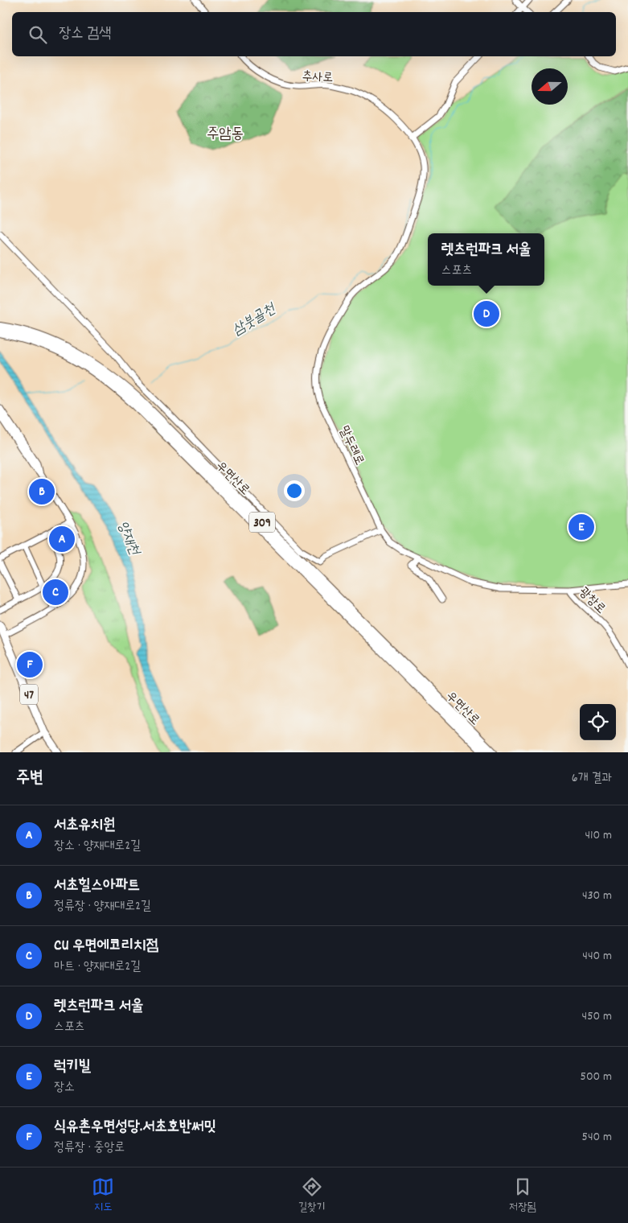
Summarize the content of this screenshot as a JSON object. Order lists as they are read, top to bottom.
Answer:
{
  "streets": {
    "highway": ["우면산로", "309"],
    "main road": ["47"],
    "street": ["추사로", "말두레로", "광창로"]
  },
  "crossings": [
    ["추사로", "말두레로"],
    ["말두레로", "광창로"]
  ],
  "districts": ["주암동"],
  "water": ["삼붓골천", "양재천"],
  "north": "left",
  "page": {
    "search": "장소 검색",
    "popup": ["렛츠런파크 서울", "스포츠"],
    "pins": [
      "D",
      "B",
      "E",
      "A",
      "C",
      "F"
    ],
    "heading": ["주변", "6개 결과"],
    "list": [
      {
        "mark": "A",
        "name": "서초유치원",
        "note": "장소 · 양재대로2길",
        "value": "410 m"
      },
      {
        "mark": "B",
        "name": "서초힐스아파트",
        "note": "정류장 · 양재대로2길",
        "value": "430 m"
      },
      {
        "mark": "C",
        "name": "CU 우면에코리치점",
        "note": "마트 · 양재대로2길",
        "value": "440 m"
      },
      {
        "mark": "D",
        "name": "렛츠런파크 서울",
        "note": "스포츠",
        "value": "450 m"
      },
      {
        "mark": "E",
        "name": "럭키빌",
        "note": "장소",
        "value": "500 m"
      },
      {
        "mark": "F",
        "name": "식유촌우면성당.서초호반써밋",
        "note": "정류장 · 중앙로",
        "value": "540 m"
      }
    ],
    "nav": ["지도", "길찾기", "저장됨"]
  }
}
